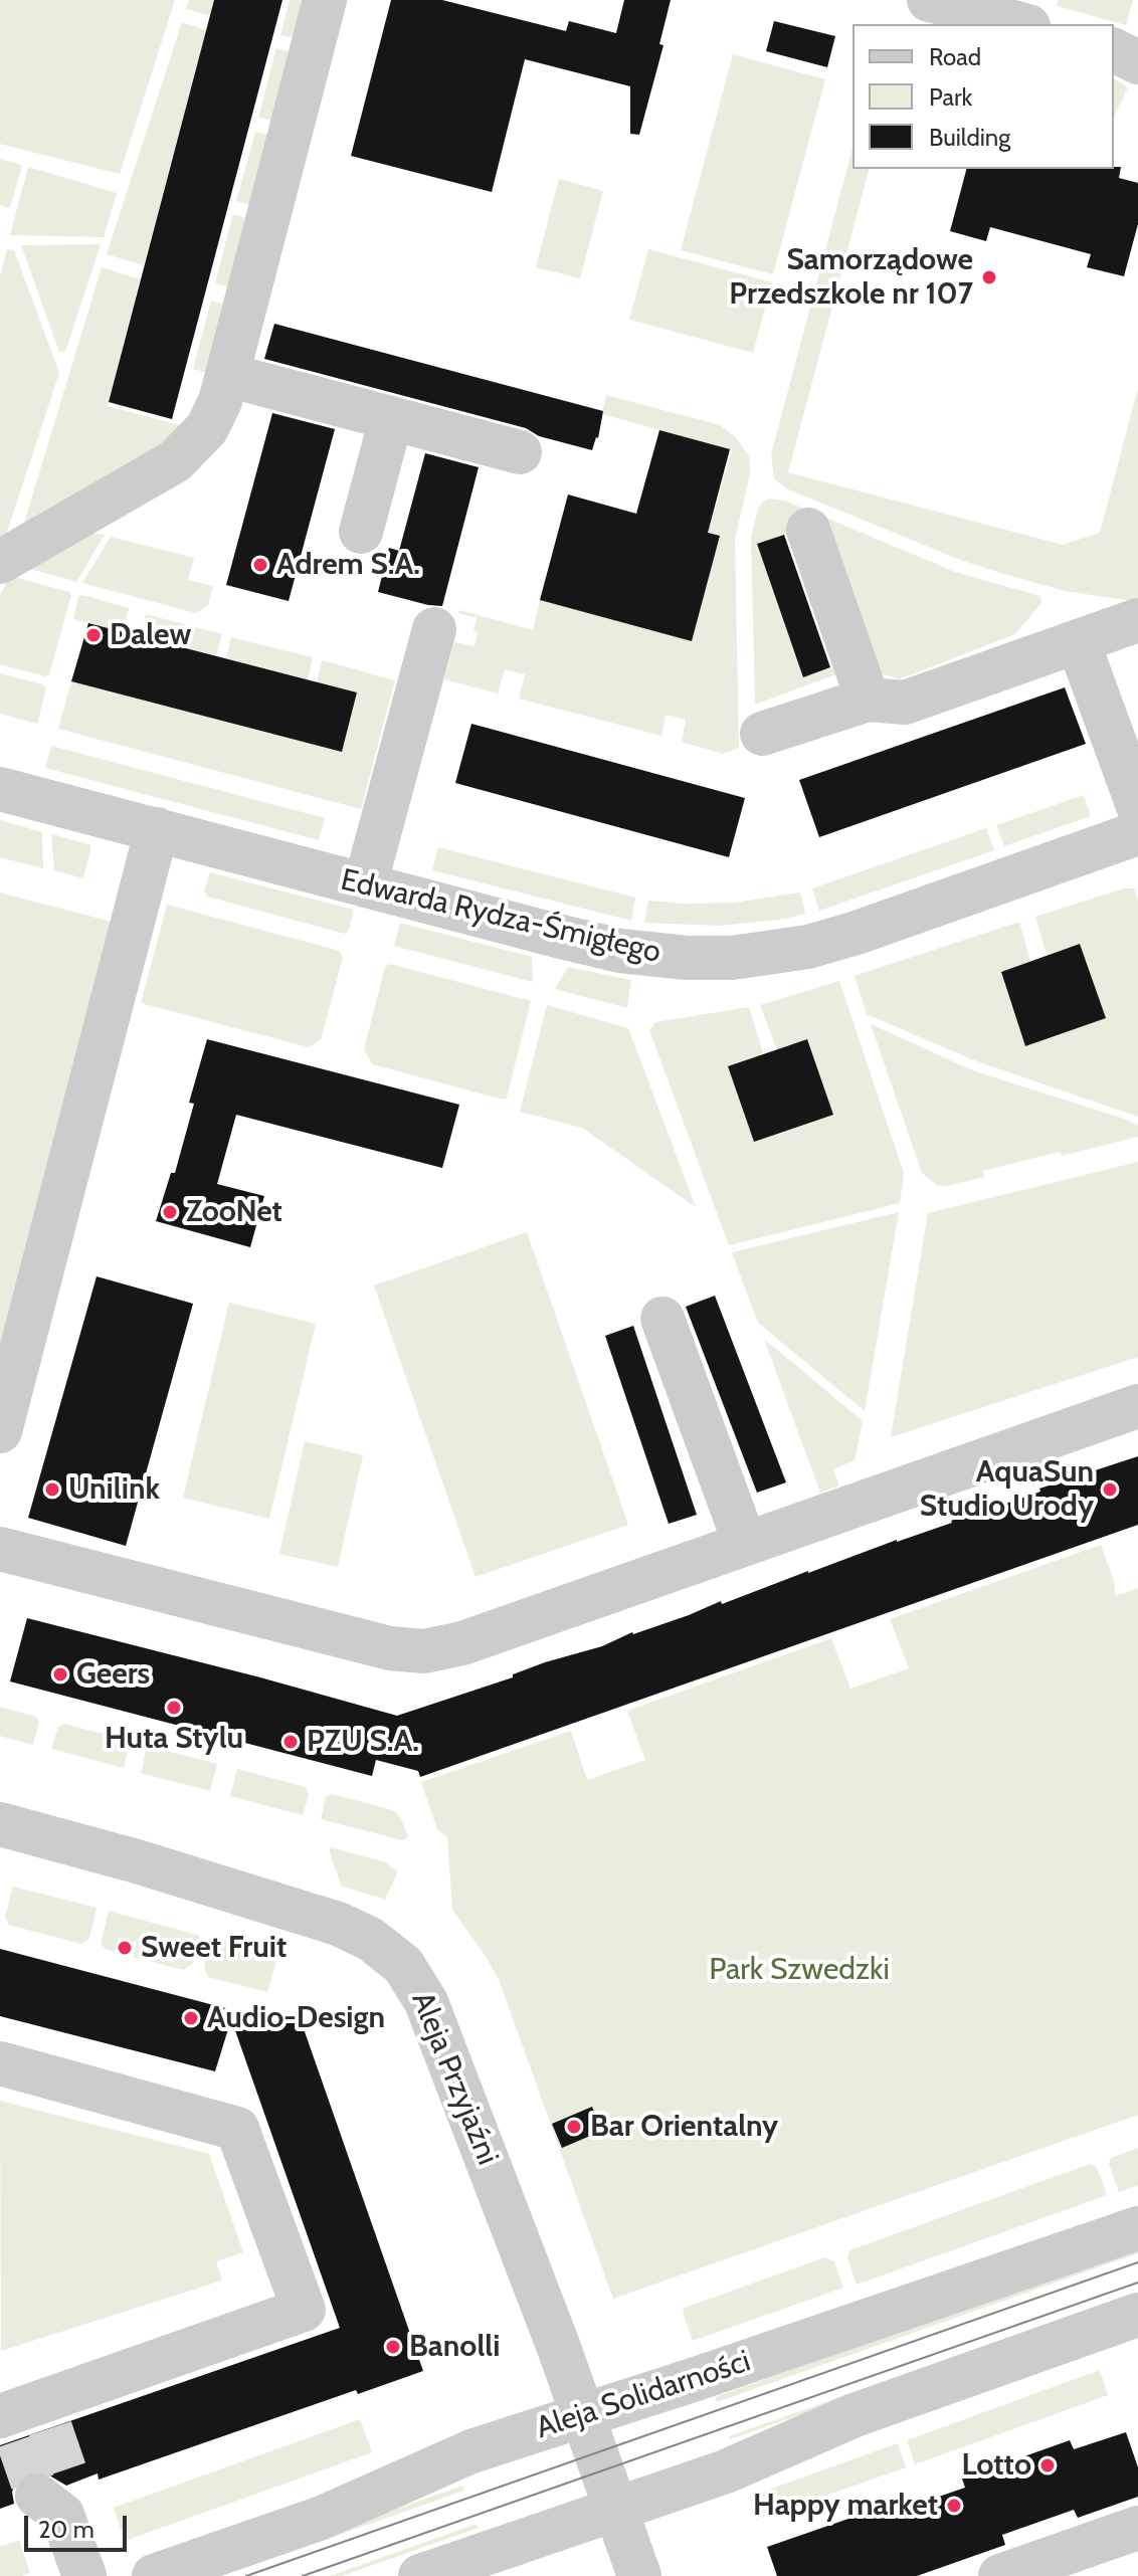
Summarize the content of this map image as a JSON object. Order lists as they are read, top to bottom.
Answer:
{
  "streets": {
    "street": ["Edwarda Rydza-Śmigłego", "Aleja Przyjaźni", "Aleja Solidarności"]
  },
  "crossings": [
    ["Aleja Przyjaźni", "Aleja Solidarności"]
  ],
  "parks": ["Park Szwedzki"],
  "places": [
    "Samorządowe Przedszkole nr 107",
    "Adrem S.A.",
    "Dalew",
    "ZooNet",
    "Unilink",
    "AquaSun Studio Urody",
    "Geers",
    "Huta Stylu",
    "PZU S.A.",
    "Sweet Fruit",
    "Audio-Design",
    "Bar Orientalny",
    "Banolli",
    "Lotto",
    "Happy market"
  ],
  "legend": ["Road", "Park", "Building"],
  "scale_bar": "20 m"
}
